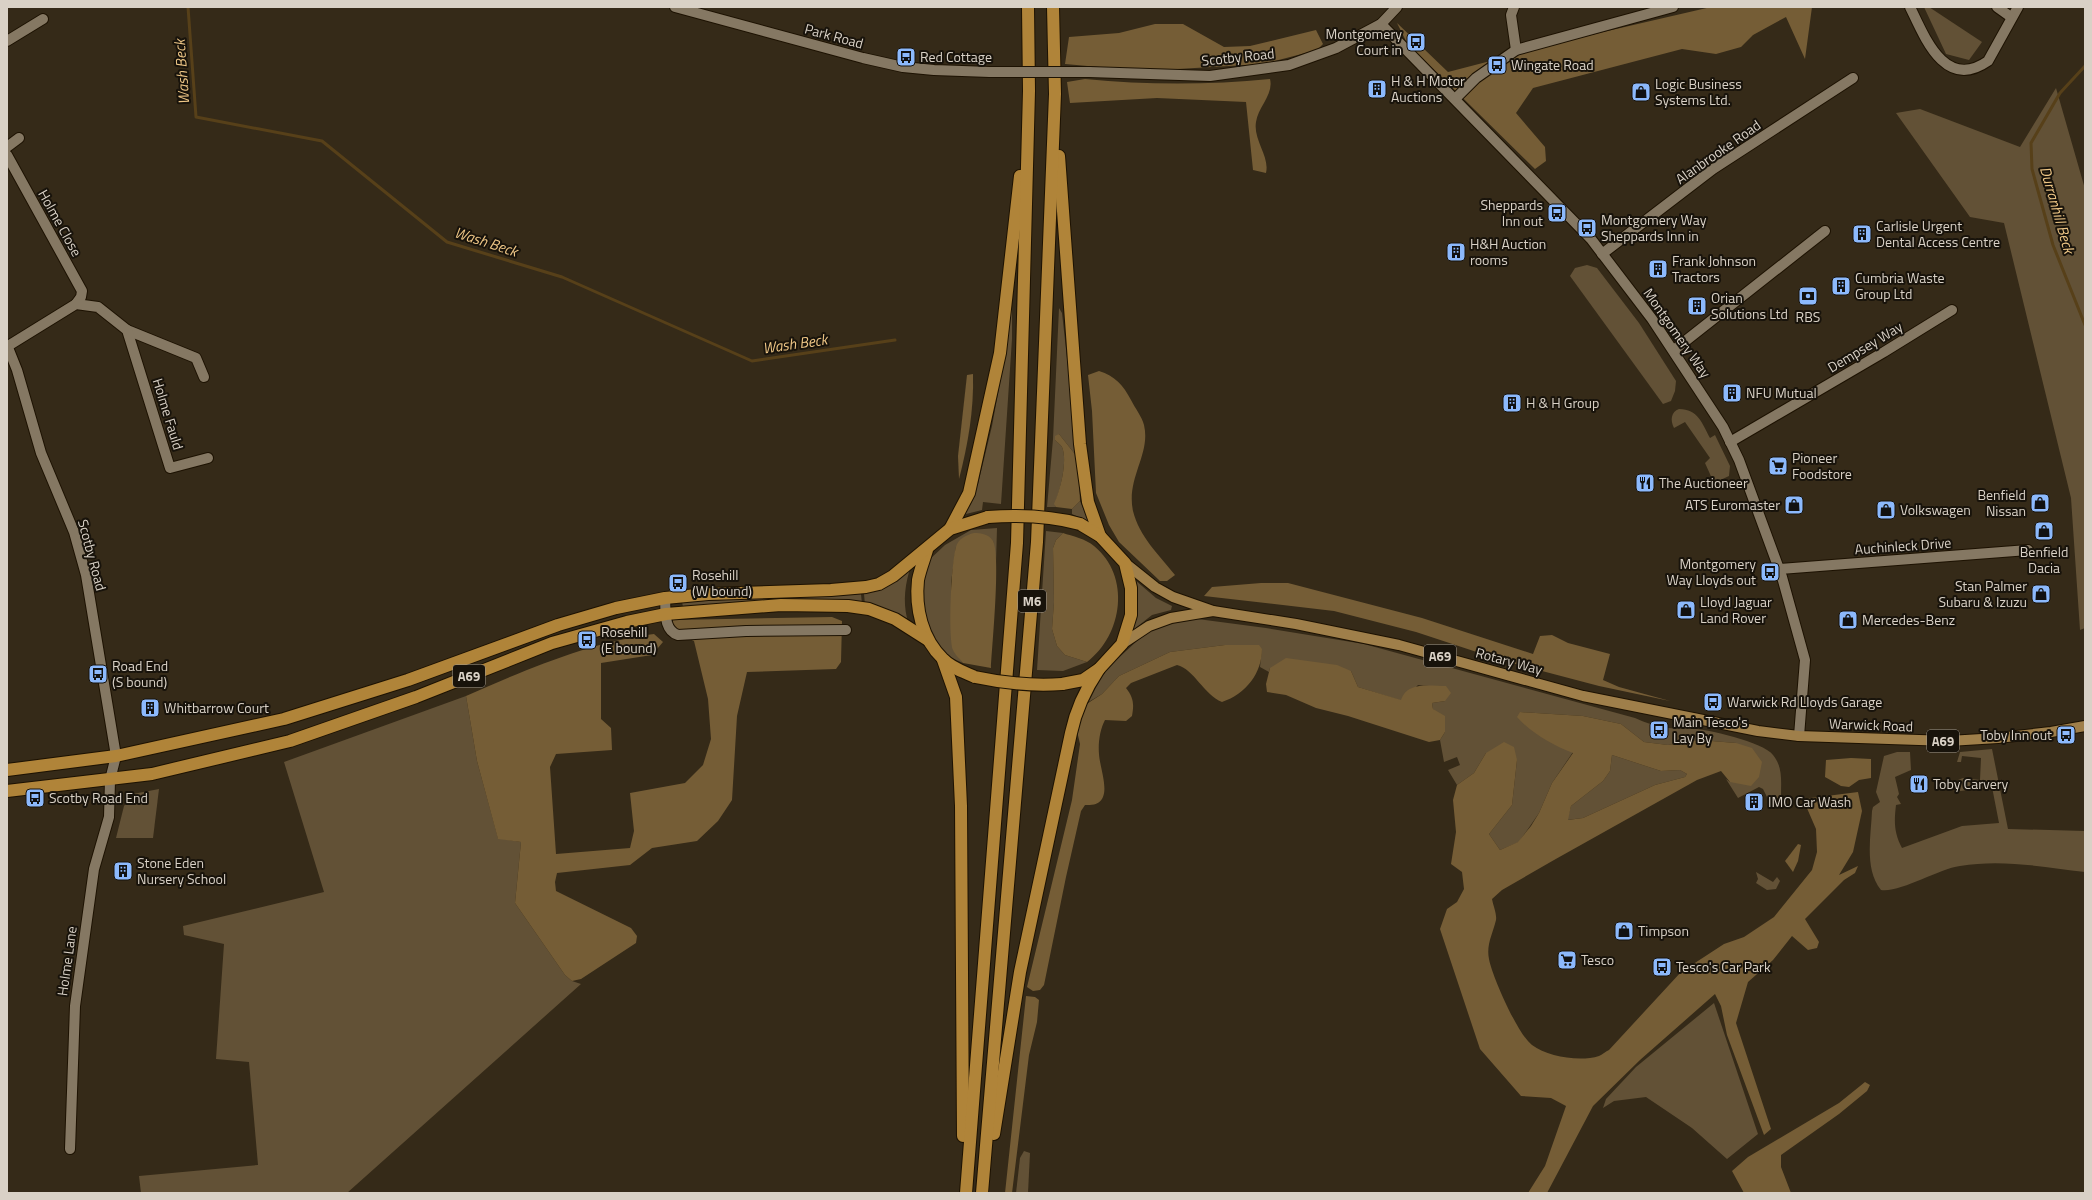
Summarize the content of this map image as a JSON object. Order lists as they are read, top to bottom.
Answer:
{
  "streets": {
    "highway": ["M6", "A69"],
    "main road": ["Rotary Way", "Warwick Road"],
    "street": [
      "Park Road",
      "Scotby Road",
      "Alanbrooke Road",
      "Holme Close",
      "Montgomery Way",
      "Dempsey Way",
      "Holme Fauld",
      "Auchinleck Drive",
      "Holme Lane"
    ]
  },
  "crossings": [
    ["Park Road", "Scotby Road"],
    ["Scotby Road", "Montgomery Way"],
    ["Scotby Road", "A69"],
    ["Scotby Road", "Holme Lane"],
    ["Alanbrooke Road", "Montgomery Way"],
    ["Montgomery Way", "Dempsey Way"],
    ["Montgomery Way", "Auchinleck Drive"],
    ["Montgomery Way", "Rotary Way"],
    ["Montgomery Way", "Warwick Road"],
    ["A69", "Rotary Way"],
    ["A69", "Holme Lane"],
    ["Rotary Way", "Warwick Road"]
  ],
  "water": ["Wash Beck", "Durranhill Beck"],
  "places": {
    "bus stop": [
      "Montgomery Court in",
      "Red Cottage",
      "Wingate Road",
      "Sheppards Inn out",
      "Montgomery Way Sheppards Inn in",
      "Montgomery Way Lloyds out",
      "Rosehill (W bound)",
      "Rosehill (E bound)",
      "Road End (S bound)",
      "Warwick Rd Lloyds Garage",
      "Main Tesco's Lay By",
      "Toby Inn out",
      "Scotby Road End",
      "Tesco's Car Park"
    ],
    "building": [
      "H & H Motor Auctions",
      "Carlisle Urgent Dental Access Centre",
      "H&H Auction rooms",
      "Frank Johnson Tractors",
      "Cumbria Waste Group Ltd",
      "Orian Solutions Ltd",
      "NFU Mutual",
      "H & H Group",
      "Whitbarrow Court",
      "IMO Car Wash",
      "Stone Eden Nursery School"
    ],
    "shop": [
      "Logic Business Systems Ltd.",
      "Benfield Nissan",
      "ATS Euromaster",
      "Volkswagen",
      "Benfield Dacia",
      "Stan Palmer Subaru & Izuzu",
      "Lloyd Jaguar Land Rover",
      "Mercedes-Benz",
      "Timpson"
    ],
    "bank": ["RBS"],
    "supermarket": ["Pioneer Foodstore", "Tesco"],
    "restaurant": ["The Auctioneer", "Toby Carvery"]
  }
}
